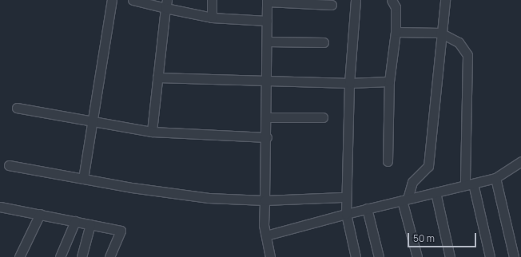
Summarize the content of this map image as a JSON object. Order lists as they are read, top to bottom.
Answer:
{
  "scale_bar": "50 m"
}
